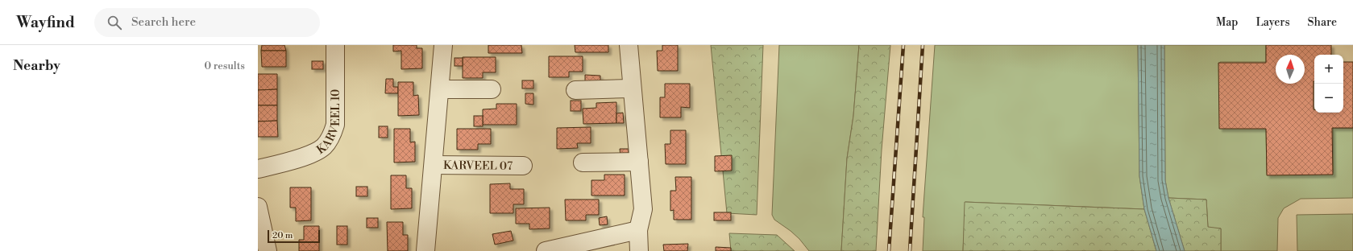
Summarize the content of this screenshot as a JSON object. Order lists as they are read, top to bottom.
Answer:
{
  "streets": {
    "street": ["KARVEEL 10", "KARVEEL 07"]
  },
  "scale_bar": "20 m",
  "north": "top",
  "page": {
    "header": "Wayfind",
    "search": "Search here",
    "nav": ["Map", "Layers", "Share"],
    "heading": ["Nearby", "0 results"],
    "map_buttons": ["+", "−"],
    "scale": "20 m"
  }
}
